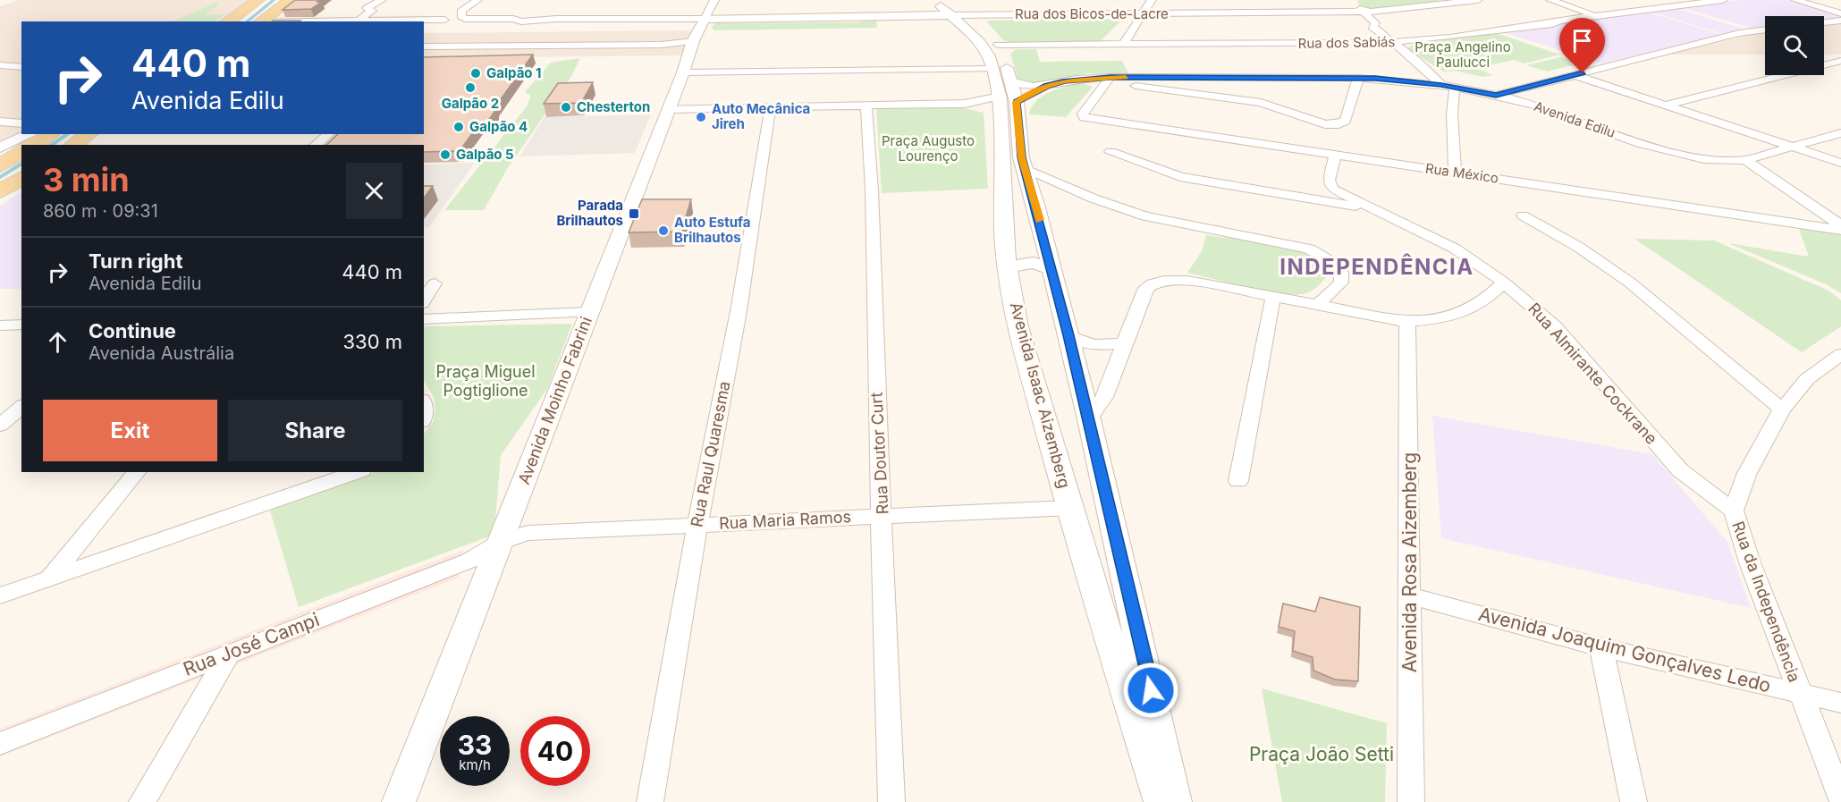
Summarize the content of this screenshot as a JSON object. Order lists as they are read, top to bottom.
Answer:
{
  "streets": {
    "street": [
      "Rua dos Bicos-de-Lacre",
      "Rua dos Sabiás",
      "Avenida Edilu",
      "Rua México",
      "Rua Almirante Cockrane",
      "Avenida Isaac Aizemberg",
      "Avenida Moinho Fabrini",
      "Rua Doutor Curt",
      "Rua Raul Quaresma",
      "Rua Maria Ramos",
      "Avenida Rosa Aizemberg",
      "Rua da Independência",
      "Rua José Campi",
      "Avenida Joaquim Gonçalves Ledo"
    ]
  },
  "crossings": [
    ["Rua dos Bicos-de-Lacre", "Avenida Isaac Aizemberg"],
    ["Rua dos Bicos-de-Lacre", "Avenida Moinho Fabrini"],
    ["Avenida Edilu", "Rua México"],
    ["Rua Almirante Cockrane", "Rua da Independência"],
    ["Avenida Isaac Aizemberg", "Rua Maria Ramos"],
    ["Avenida Moinho Fabrini", "Rua Maria Ramos"],
    ["Avenida Moinho Fabrini", "Rua José Campi"],
    ["Rua Doutor Curt", "Rua Maria Ramos"],
    ["Rua Raul Quaresma", "Rua Maria Ramos"],
    ["Rua Maria Ramos", "Rua José Campi"],
    ["Avenida Rosa Aizemberg", "Avenida Joaquim Gonçalves Ledo"],
    ["Rua da Independência", "Avenida Joaquim Gonçalves Ledo"]
  ],
  "districts": ["INDEPENDÊNCIA"],
  "parks": [
    "Praça Angelino Paulucci",
    "Praça Augusto Lourenço",
    "Praça Miguel Pogtiglione",
    "Praça João Setti"
  ],
  "places": {
    "other": [
      "Galpão 1",
      "Galpão 2",
      "Chesterton",
      "Auto Mecânica Jireh",
      "Galpão 4",
      "Galpão 5",
      "Auto Estufa Brilhautos"
    ],
    "transit": ["Parada Brilhautos"]
  },
  "page": {
    "turn": ["440 m", "Avenida Edilu"],
    "heading": ["3 min", "860 m · 09:31"],
    "list": [
      {
        "name": "Turn right",
        "note": "Avenida Edilu",
        "value": "440 m"
      },
      {
        "name": "Continue",
        "note": "Avenida Austrália",
        "value": "330 m"
      }
    ],
    "buttons": ["Exit", "Share"],
    "speed": "33 km/h",
    "limit": "40"
  }
}
